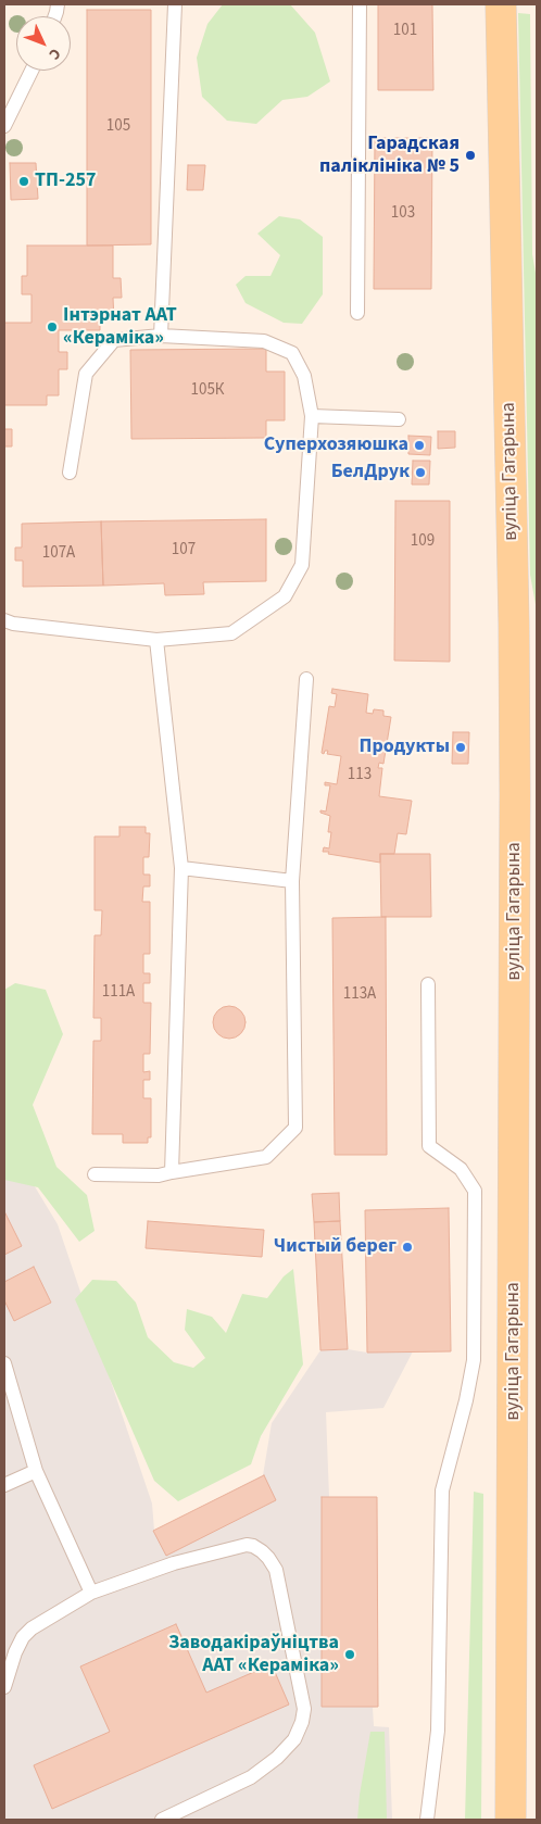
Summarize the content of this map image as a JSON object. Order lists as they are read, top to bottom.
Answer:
{
  "streets": {
    "main road": ["вуліца Гагарына"]
  },
  "places": [
    "Гарадская паліклініка № 5",
    "ТП-257",
    "Інтэрнат ААТ «Кераміка»",
    "Суперхозяюшка",
    "БелДрук",
    "Продукты",
    "Чистый берег",
    "Заводакіраўніцтва ААТ «Кераміка»"
  ],
  "house_numbers": [
    "101",
    "105",
    "103",
    "105К",
    "109",
    "107",
    "107А",
    "113",
    "111А",
    "113А"
  ],
  "north": "bottom right"
}
